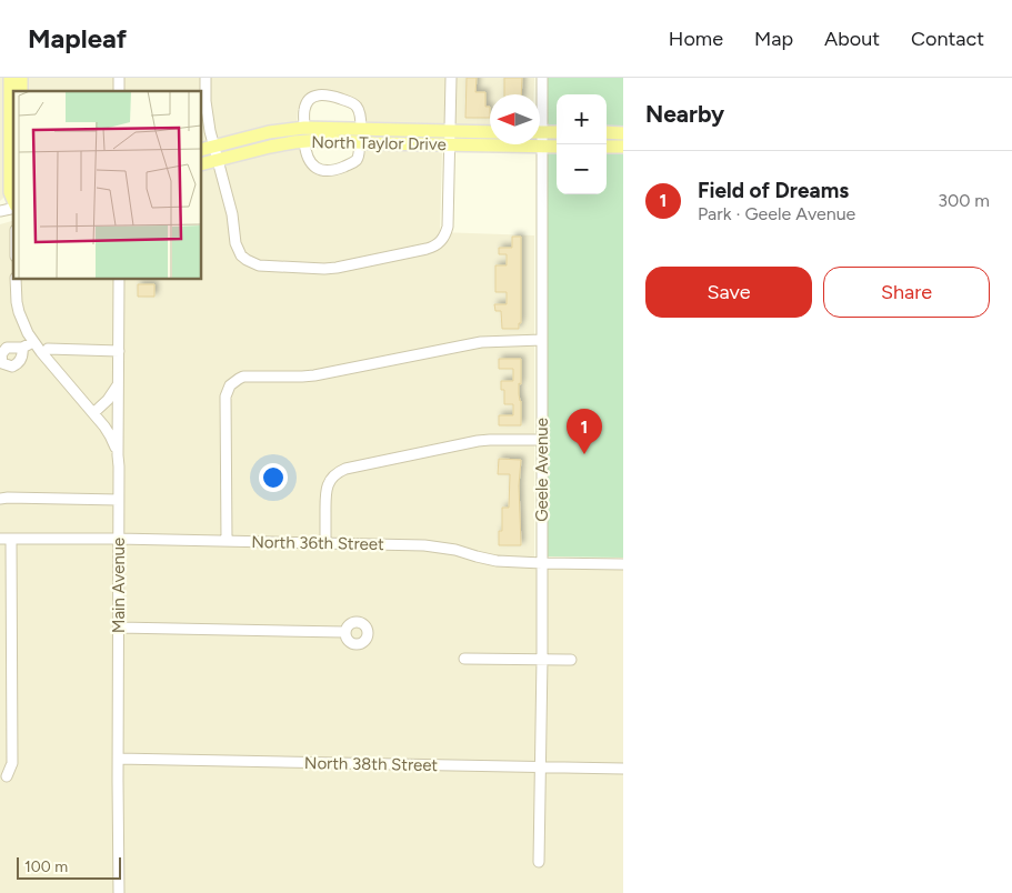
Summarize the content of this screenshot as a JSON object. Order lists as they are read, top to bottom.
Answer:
{
  "streets": {
    "main road": ["North Taylor Drive"],
    "street": [
      "Geele Avenue",
      "North 36th Street",
      "Main Avenue",
      "North 38th Street"
    ]
  },
  "crossings": [
    ["North Taylor Drive", "Geele Avenue"],
    ["Geele Avenue", "North 36th Street"],
    ["Geele Avenue", "North 38th Street"],
    ["North 36th Street", "Main Avenue"],
    ["Main Avenue", "North 38th Street"]
  ],
  "scale_bar": "100 m",
  "north": "left",
  "page": {
    "header": "Mapleaf",
    "nav": [
      "Home",
      "Map",
      "About",
      "Contact"
    ],
    "heading": "Nearby",
    "map_buttons": ["+", "−"],
    "list": [
      {
        "mark": "1",
        "name": "Field of Dreams",
        "note": "Park · Geele Avenue",
        "value": "300 m"
      }
    ],
    "buttons": ["Save", "Share"],
    "pins": "1",
    "scale": "100 m"
  }
}
